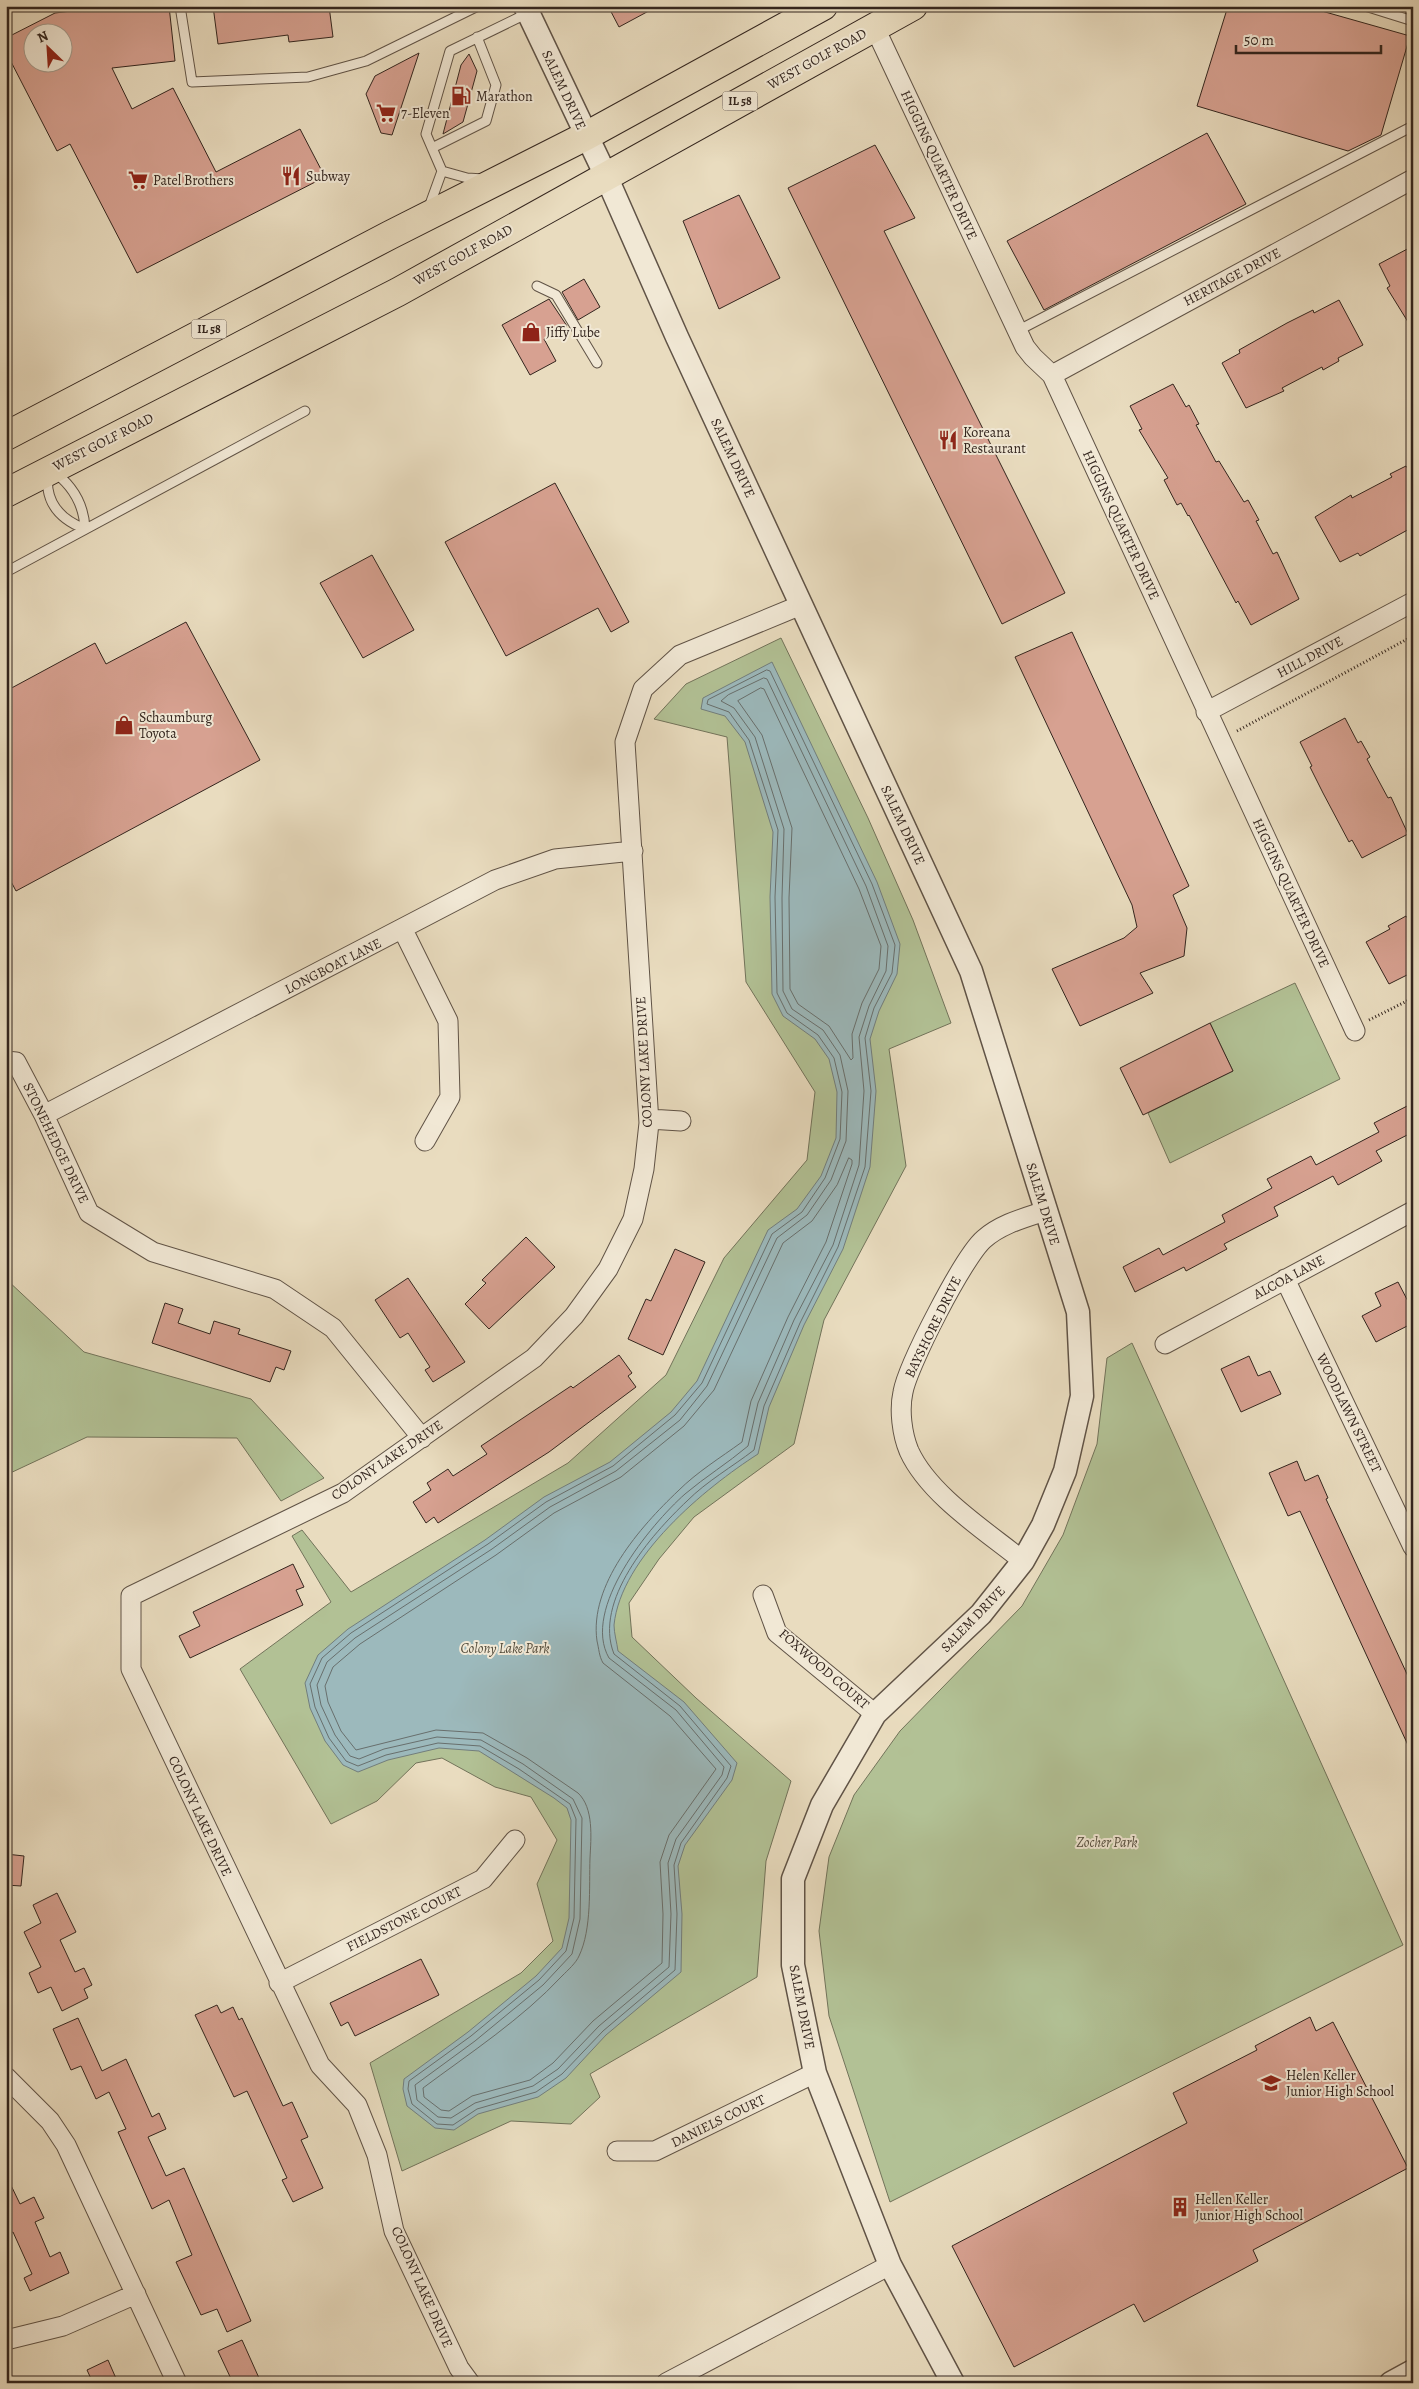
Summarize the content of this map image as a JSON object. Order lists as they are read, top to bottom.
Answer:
{
  "streets": {
    "main road": ["WEST GOLF ROAD", "IL 58"],
    "street": [
      "SALEM DRIVE",
      "HIGGINS QUARTER DRIVE",
      "HERITAGE DRIVE",
      "HILL DRIVE",
      "LONGBOAT LANE",
      "COLONY LAKE DRIVE",
      "STONEHEDGE DRIVE",
      "ALCOA LANE",
      "BAYSHORE DRIVE",
      "WOODLAWN STREET",
      "FOXWOOD COURT",
      "FIELDSTONE COURT",
      "DANIELS COURT"
    ]
  },
  "crossings": [
    ["WEST GOLF ROAD", "SALEM DRIVE"],
    ["WEST GOLF ROAD", "HIGGINS QUARTER DRIVE"],
    ["SALEM DRIVE", "IL 58"],
    ["SALEM DRIVE", "COLONY LAKE DRIVE"],
    ["SALEM DRIVE", "BAYSHORE DRIVE"],
    ["SALEM DRIVE", "FOXWOOD COURT"],
    ["SALEM DRIVE", "DANIELS COURT"],
    ["HIGGINS QUARTER DRIVE", "HERITAGE DRIVE"],
    ["HIGGINS QUARTER DRIVE", "HILL DRIVE"],
    ["LONGBOAT LANE", "COLONY LAKE DRIVE"],
    ["LONGBOAT LANE", "STONEHEDGE DRIVE"],
    ["COLONY LAKE DRIVE", "STONEHEDGE DRIVE"],
    ["COLONY LAKE DRIVE", "FIELDSTONE COURT"],
    ["ALCOA LANE", "WOODLAWN STREET"]
  ],
  "parks": ["Colony Lake Park", "Zocher Park"],
  "places": {
    "fuel station": ["Marathon"],
    "supermarket": ["7-Eleven", "Patel Brothers"],
    "restaurant": ["Subway", "Koreana Restaurant"],
    "shop": ["Jiffy Lube", "Schaumburg Toyota"],
    "school or university": ["Helen Keller Junior High School"],
    "building": ["Hellen Keller Junior High School"]
  },
  "scale_bar": "50 m",
  "north": "top left"
}
